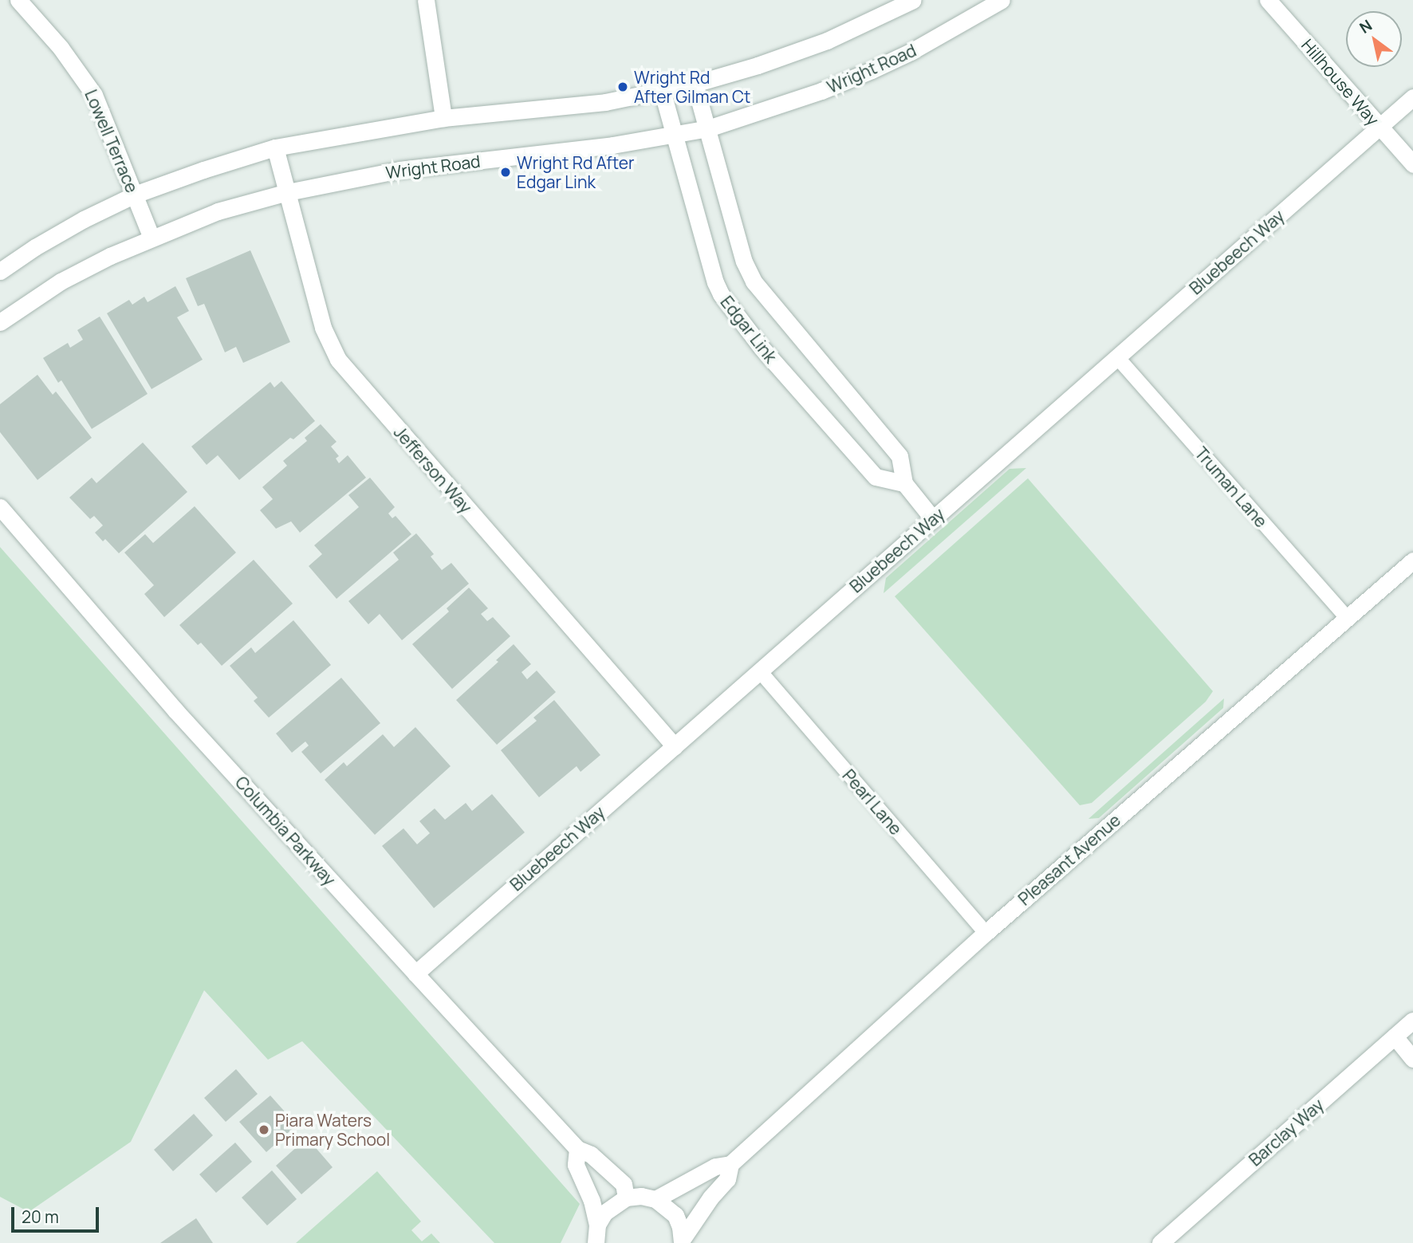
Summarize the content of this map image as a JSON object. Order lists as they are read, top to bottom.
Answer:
{
  "streets": {
    "street": [
      "Wright Road",
      "Hillhouse Way",
      "Lowell Terrace",
      "Bluebeech Way",
      "Edgar Link",
      "Jefferson Way",
      "Columbia Parkway",
      "Pleasant Avenue",
      "Barclay Way"
    ],
    "lane": ["Truman Lane", "Pearl Lane"]
  },
  "crossings": [
    ["Wright Road", "Lowell Terrace"],
    ["Wright Road", "Edgar Link"],
    ["Wright Road", "Jefferson Way"],
    ["Hillhouse Way", "Bluebeech Way"],
    ["Bluebeech Way", "Jefferson Way"],
    ["Bluebeech Way", "Truman Lane"],
    ["Bluebeech Way", "Pearl Lane"],
    ["Bluebeech Way", "Columbia Parkway"],
    ["Truman Lane", "Pleasant Avenue"],
    ["Pearl Lane", "Pleasant Avenue"]
  ],
  "places": ["Wright Rd After Gilman Ct", "Wright Rd After Edgar Link", "Piara Waters Primary School"],
  "scale_bar": "20 m",
  "north": "top left"
}
